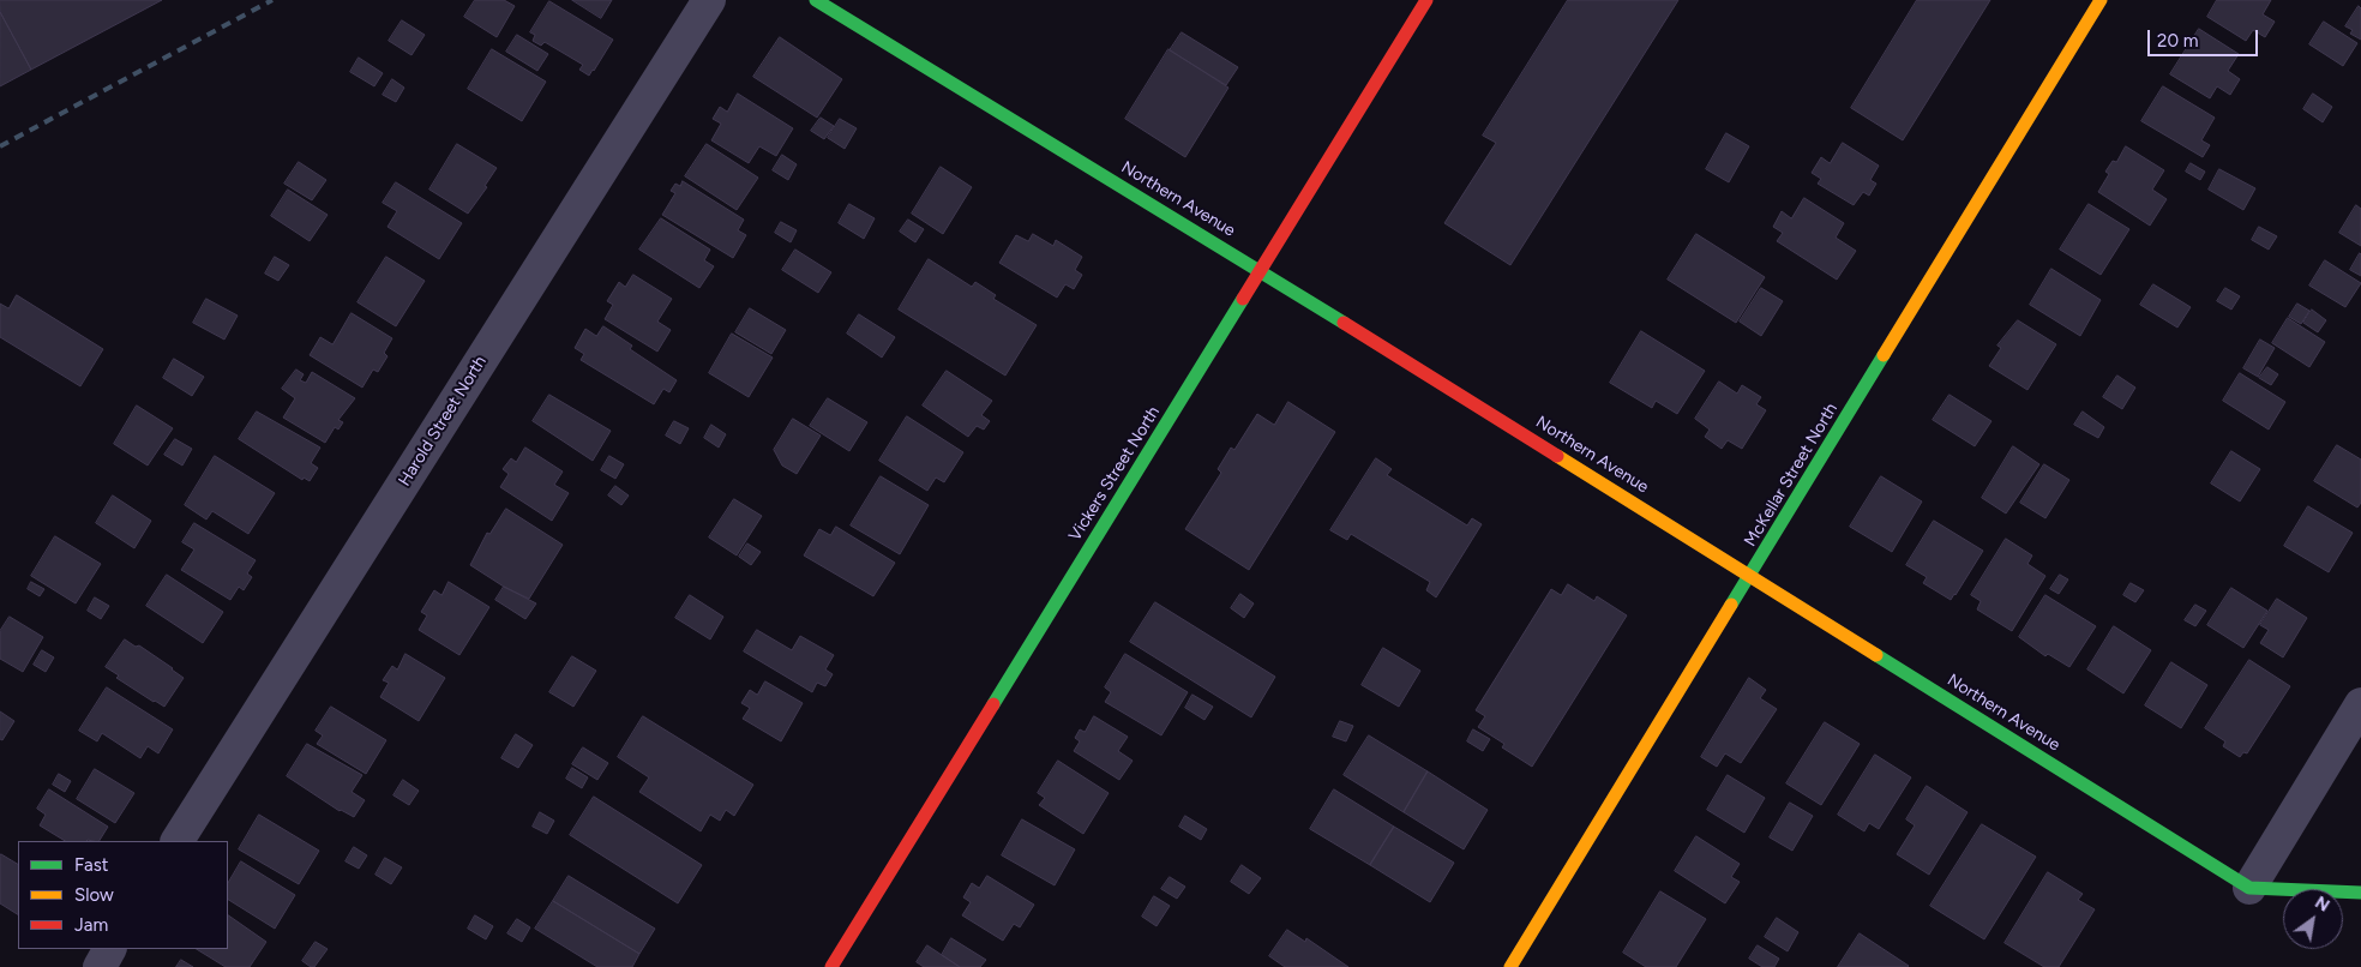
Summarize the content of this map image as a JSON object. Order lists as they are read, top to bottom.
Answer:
{
  "streets": {
    "street": [
      "Northern Avenue",
      "Harold Street North",
      "Vickers Street North",
      "McKellar Street North"
    ]
  },
  "crossings": [
    ["Northern Avenue", "Vickers Street North"],
    ["Northern Avenue", "McKellar Street North"]
  ],
  "legend": ["Fast", "Slow", "Jam"],
  "scale_bar": "20 m",
  "north": "top right"
}
